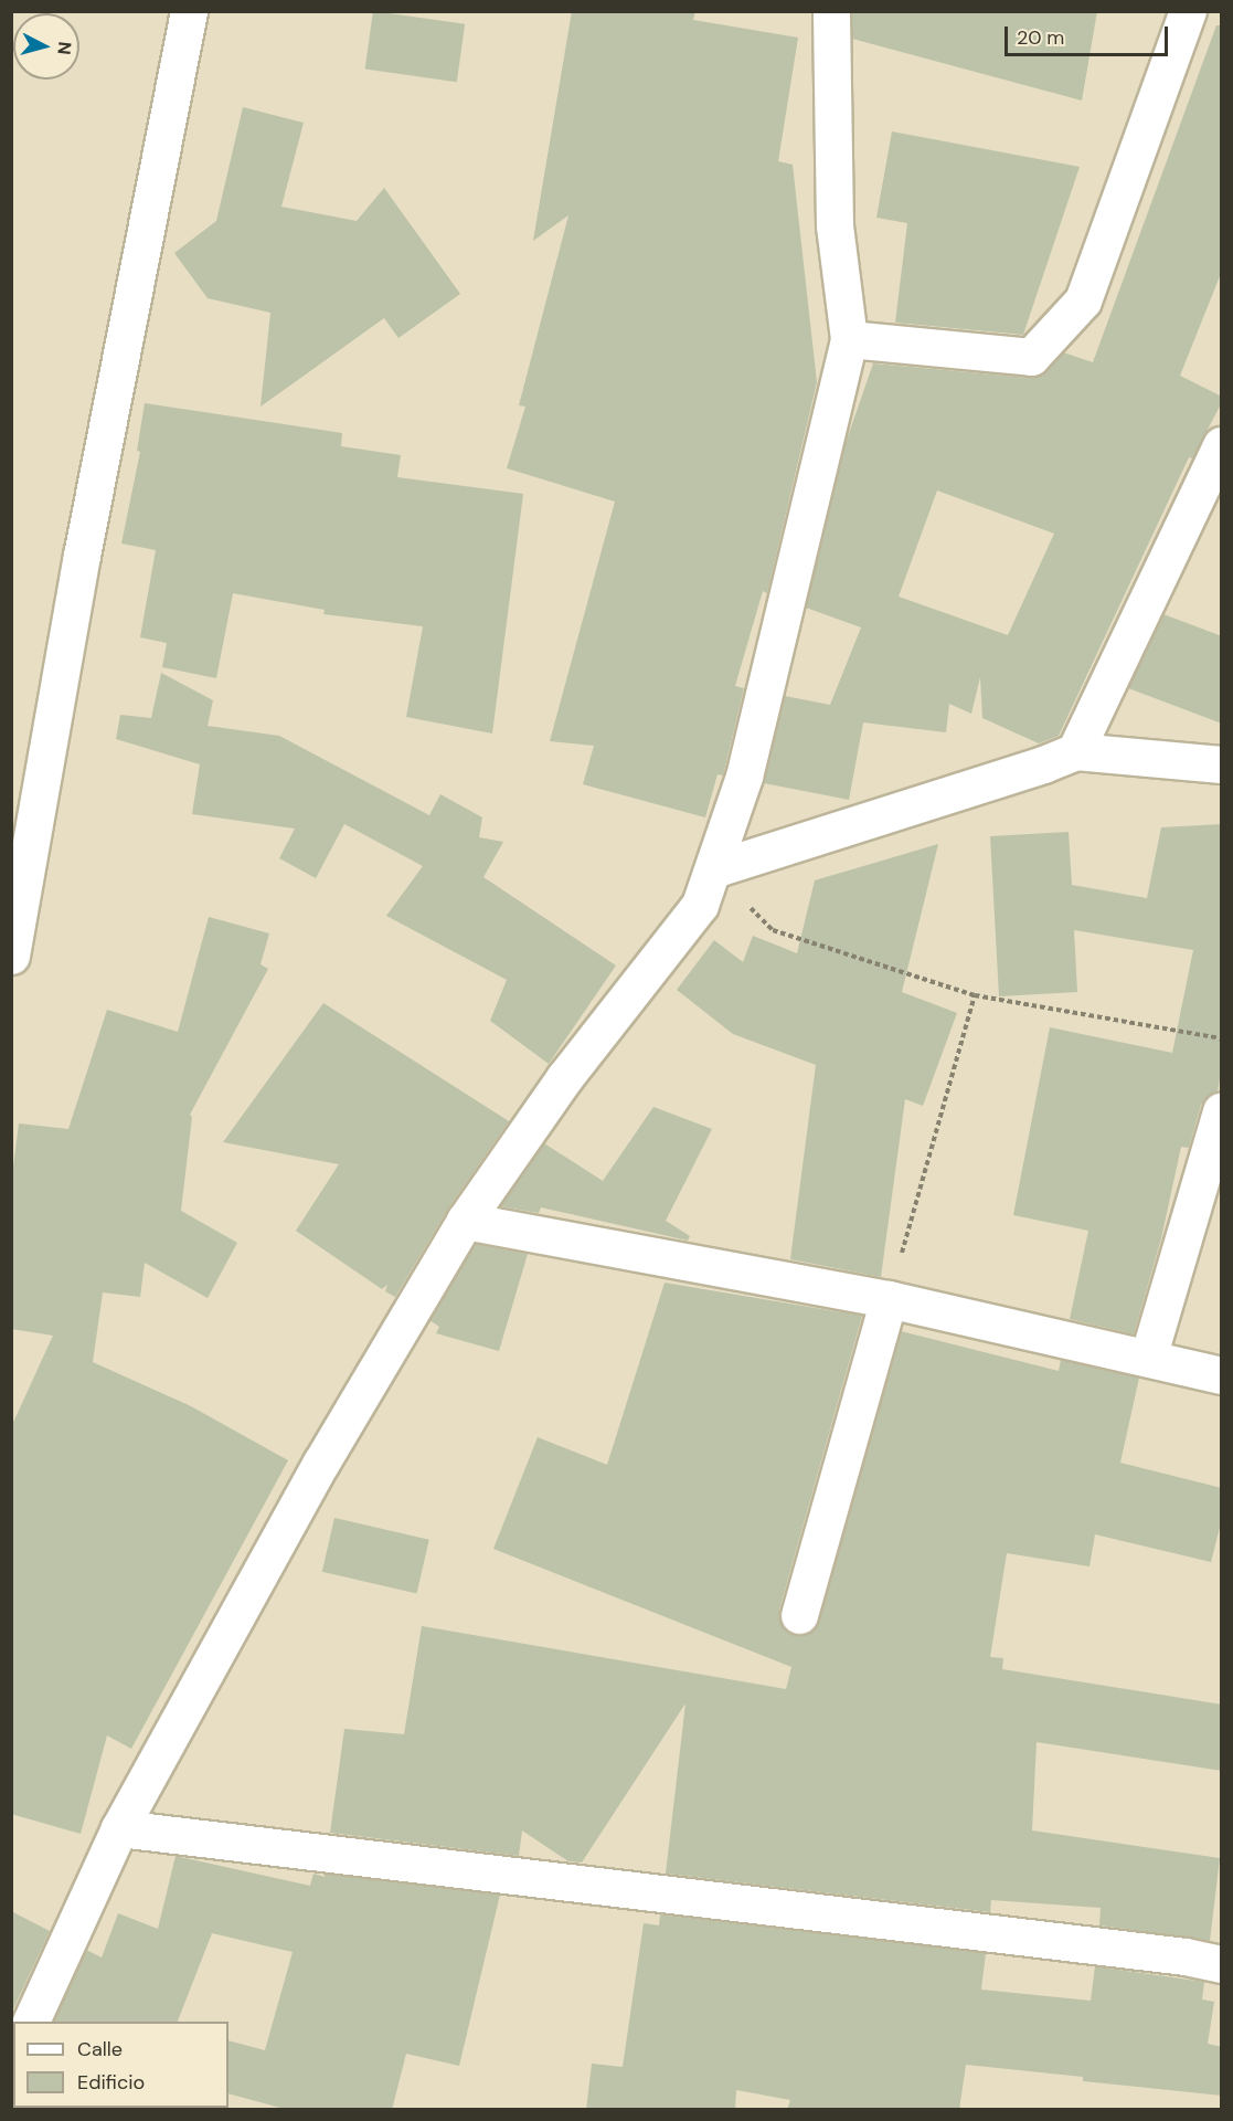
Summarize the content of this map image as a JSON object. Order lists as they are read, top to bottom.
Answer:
{
  "legend": ["Calle", "Edificio"],
  "scale_bar": "20 m",
  "north": "right"
}
